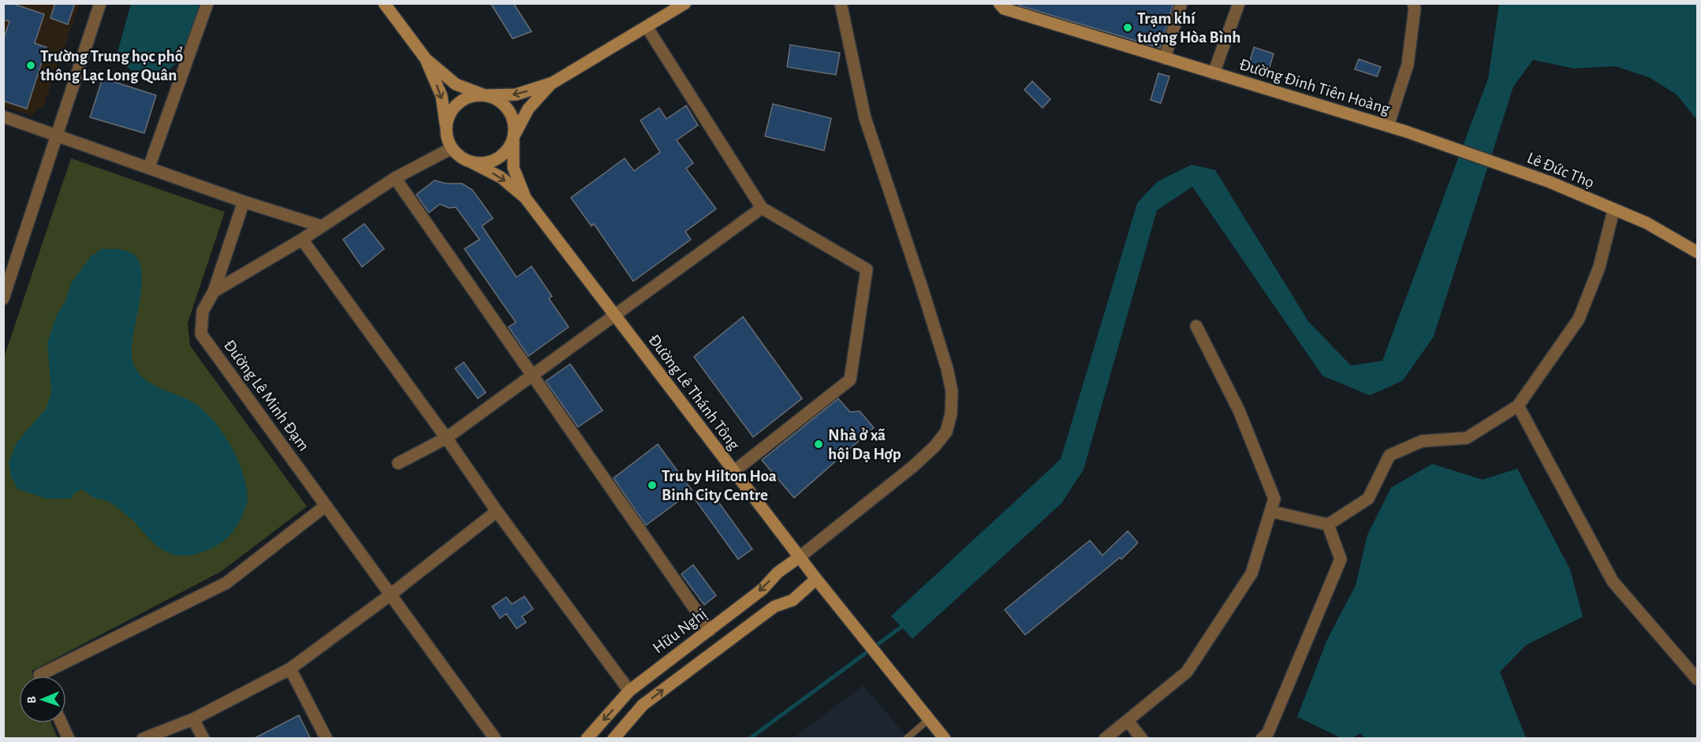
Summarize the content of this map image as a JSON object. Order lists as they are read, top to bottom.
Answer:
{
  "streets": {
    "main road": [
      "Đường Đinh Tiên Hoàng",
      "Lê Đức Thọ",
      "Đường Lê Thánh Tông",
      "Hữu Nghị"
    ],
    "street": ["Đường Lê Minh Đạm"]
  },
  "crossings": [
    ["Đường Đinh Tiên Hoàng", "Lê Đức Thọ"],
    ["Đường Lê Thánh Tông", "Hữu Nghị"]
  ],
  "places": [
    "Trạm khí tượng Hòa Bình",
    "Trường Trung học phổ thông Lạc Long Quân",
    "Nhà ở xã hội Dạ Hợp",
    "Tru by Hilton Hoa Binh City Centre"
  ],
  "north": "left"
}
